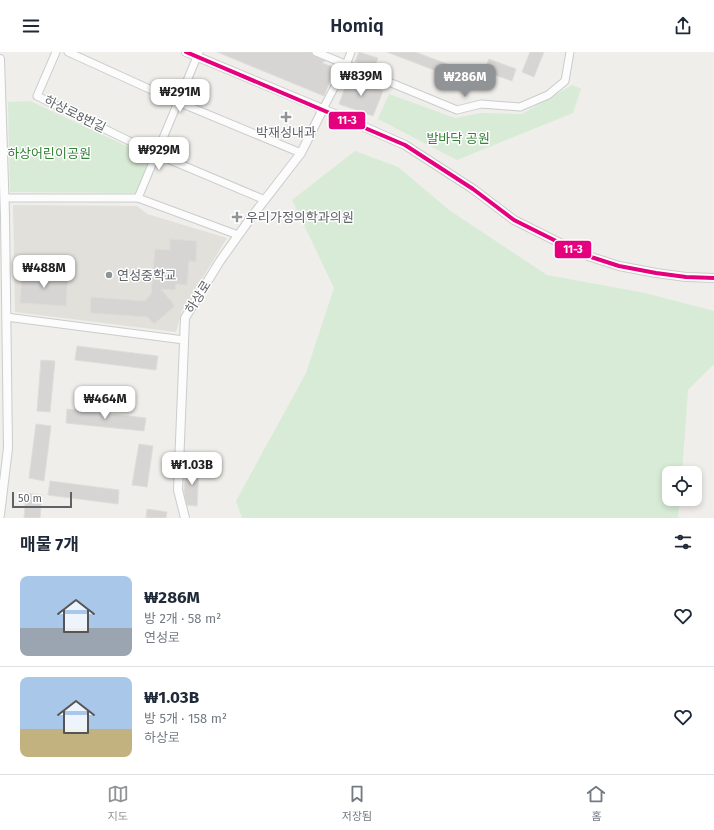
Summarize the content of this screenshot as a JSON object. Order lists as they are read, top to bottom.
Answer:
{
  "streets": {
    "street": ["하상로8번길", "하상로"]
  },
  "crossings": [
    ["하상로8번길", "하상로"]
  ],
  "parks": ["발바닥 공원", "하상어린이공원"],
  "places": {
    "health": ["박재성내과", "우리가정의학과의원"],
    "other": ["연성중학교"]
  },
  "lines": ["transit line 11-3"],
  "scale_bar": "50 m",
  "page": {
    "header": "Homiq",
    "price": [
      "₩839M",
      "₩286M",
      "₩291M",
      "₩929M",
      "₩488M",
      "₩464M",
      "₩1.03B"
    ],
    "scale": "50 m",
    "heading": "매물 7개",
    "list": [
      {
        "name": "₩286M",
        "note": "방 2개 · 58 m² · 연성로"
      },
      {
        "name": "₩1.03B",
        "note": "방 5개 · 158 m² · 하상로"
      }
    ],
    "tabs": ["지도", "저장됨", "홈"]
  }
}
